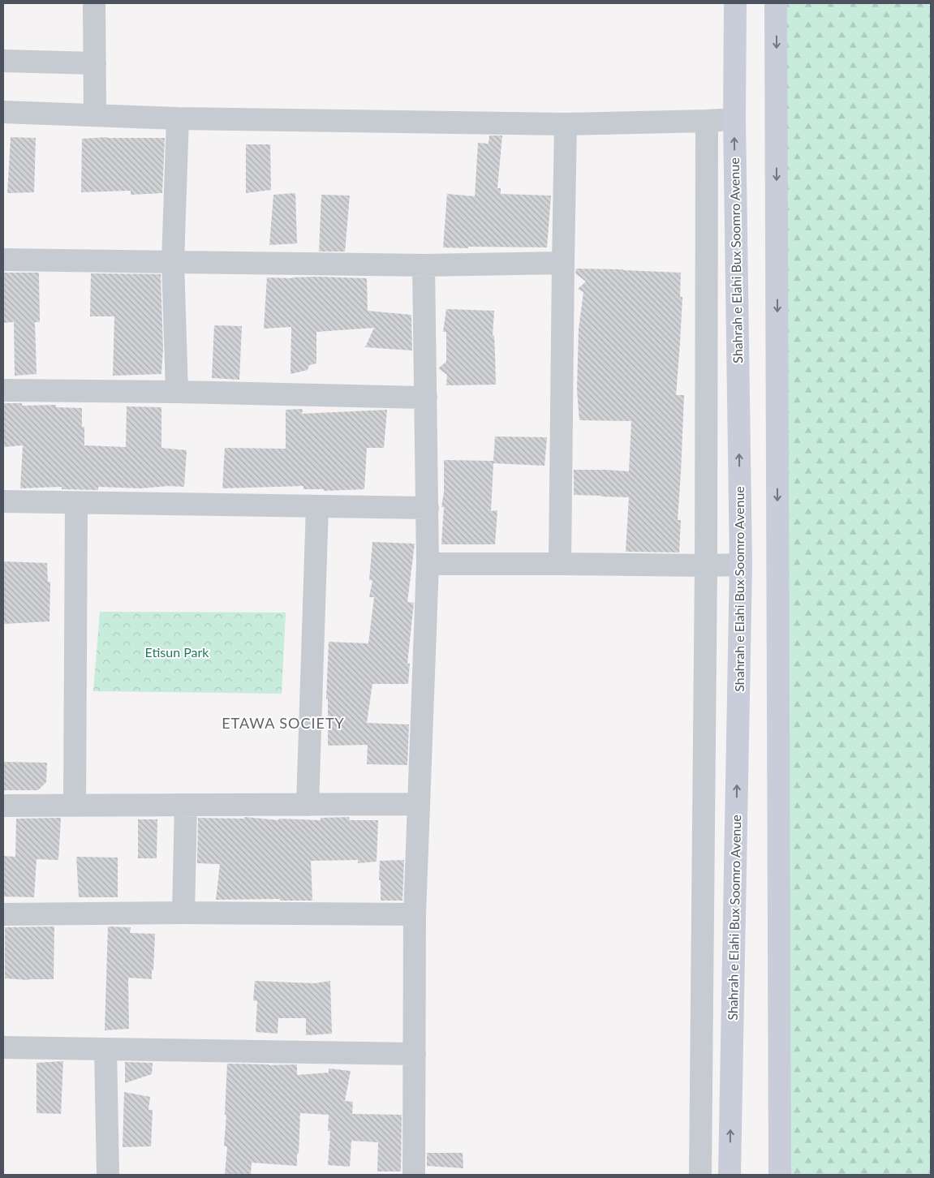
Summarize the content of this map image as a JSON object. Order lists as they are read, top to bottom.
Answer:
{
  "streets": {
    "main road": ["Shahrah e Elahi Bux Soomro Avenue"]
  },
  "districts": ["ETAWA SOCIETY"],
  "parks": ["Etisun Park"]
}
